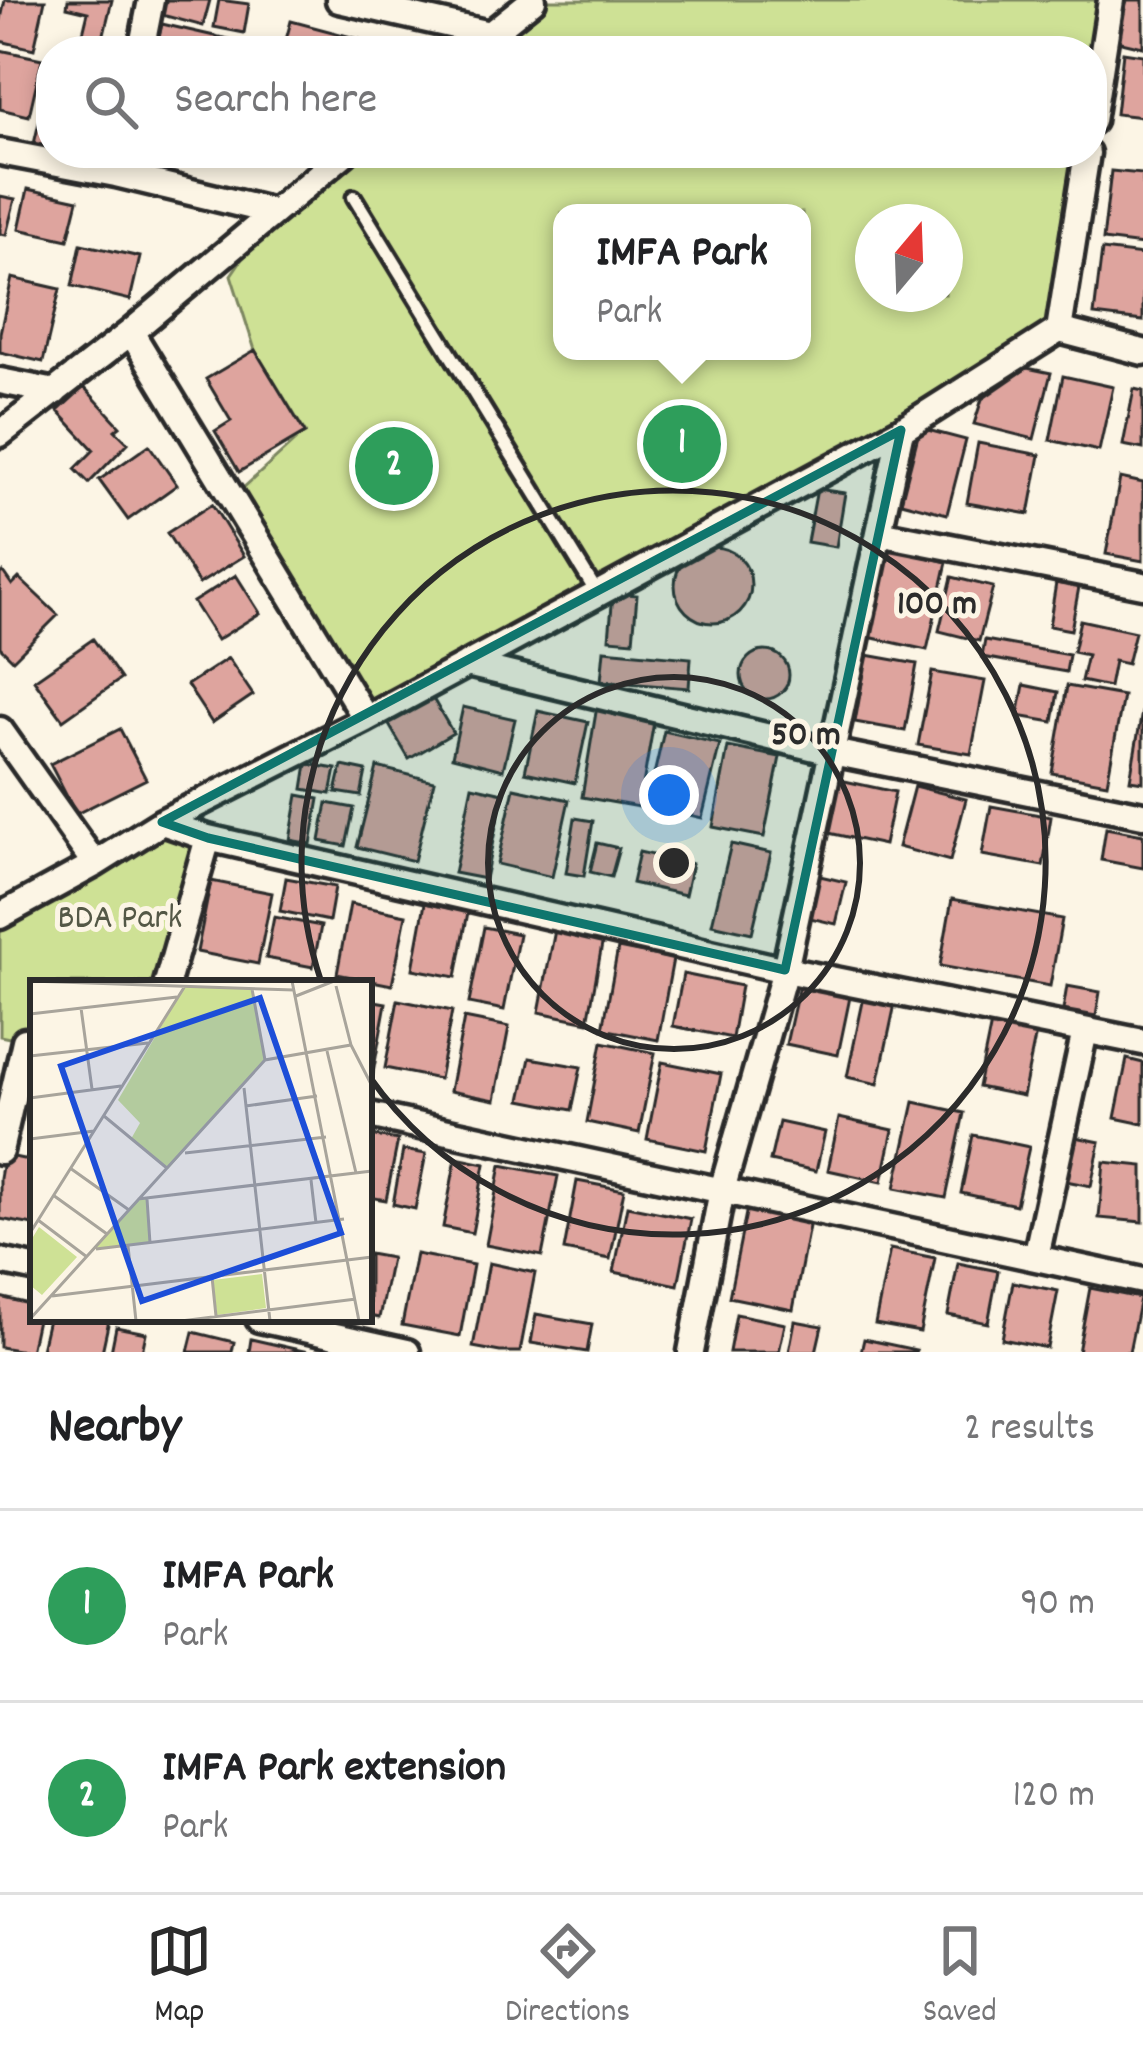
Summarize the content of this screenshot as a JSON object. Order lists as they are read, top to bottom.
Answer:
{
  "parks": ["BDA Park"],
  "north": "top",
  "page": {
    "search": "Search here",
    "popup": ["IMFA Park", "Park"],
    "pins": ["1", "2"],
    "heading": ["Nearby", "2 results"],
    "list": [
      {
        "mark": "1",
        "name": "IMFA Park",
        "note": "Park",
        "value": "90 m"
      },
      {
        "mark": "2",
        "name": "IMFA Park extension",
        "note": "Park",
        "value": "120 m"
      }
    ],
    "nav": ["Map", "Directions", "Saved"]
  },
  "rings": ["100 m", "50 m"]
}
